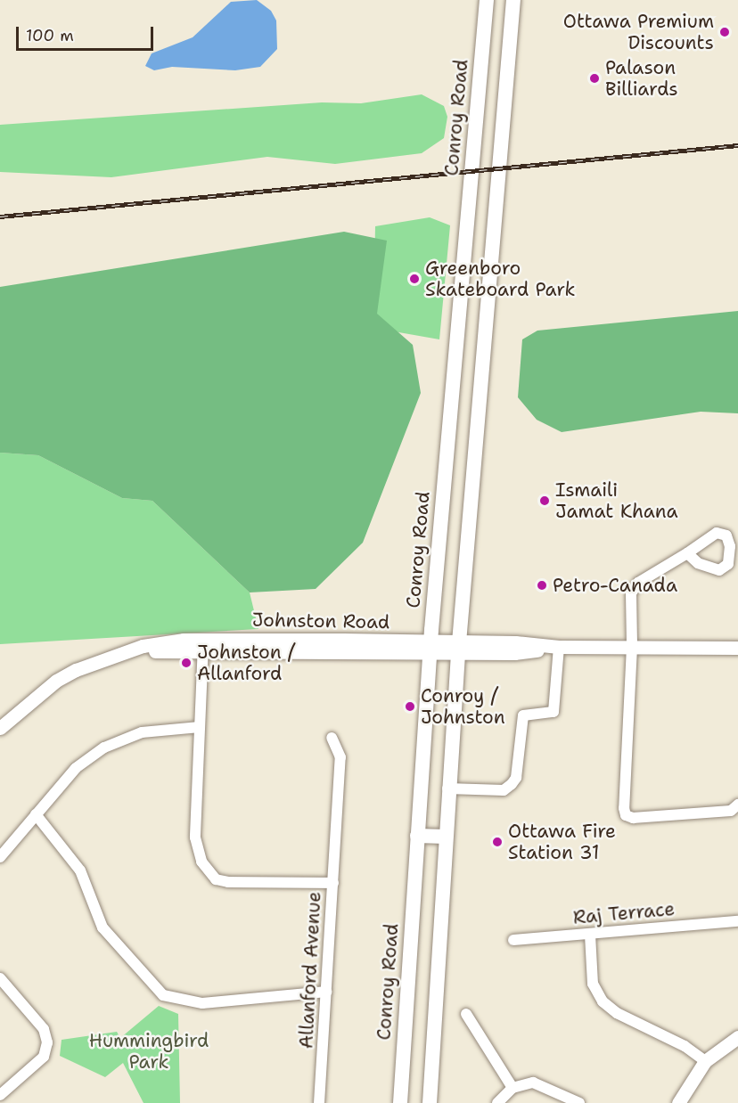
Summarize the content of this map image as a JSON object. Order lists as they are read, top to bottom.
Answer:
{
  "streets": {
    "main road": ["Conroy Road"],
    "street": ["Johnston Road", "Raj Terrace", "Allanford Avenue"]
  },
  "crossings": [
    ["Conroy Road", "Johnston Road"],
    ["Johnston Road", "Allanford Avenue"]
  ],
  "parks": ["Hummingbird Park"],
  "places": [
    "Ottawa Premium Discounts",
    "Palason Billiards",
    "Greenboro Skateboard Park",
    "Ismaili Jamat Khana",
    "Petro-Canada",
    "Johnston / Allanford",
    "Conroy / Johnston",
    "Ottawa Fire Station 31"
  ],
  "scale_bar": "100 m"
}
